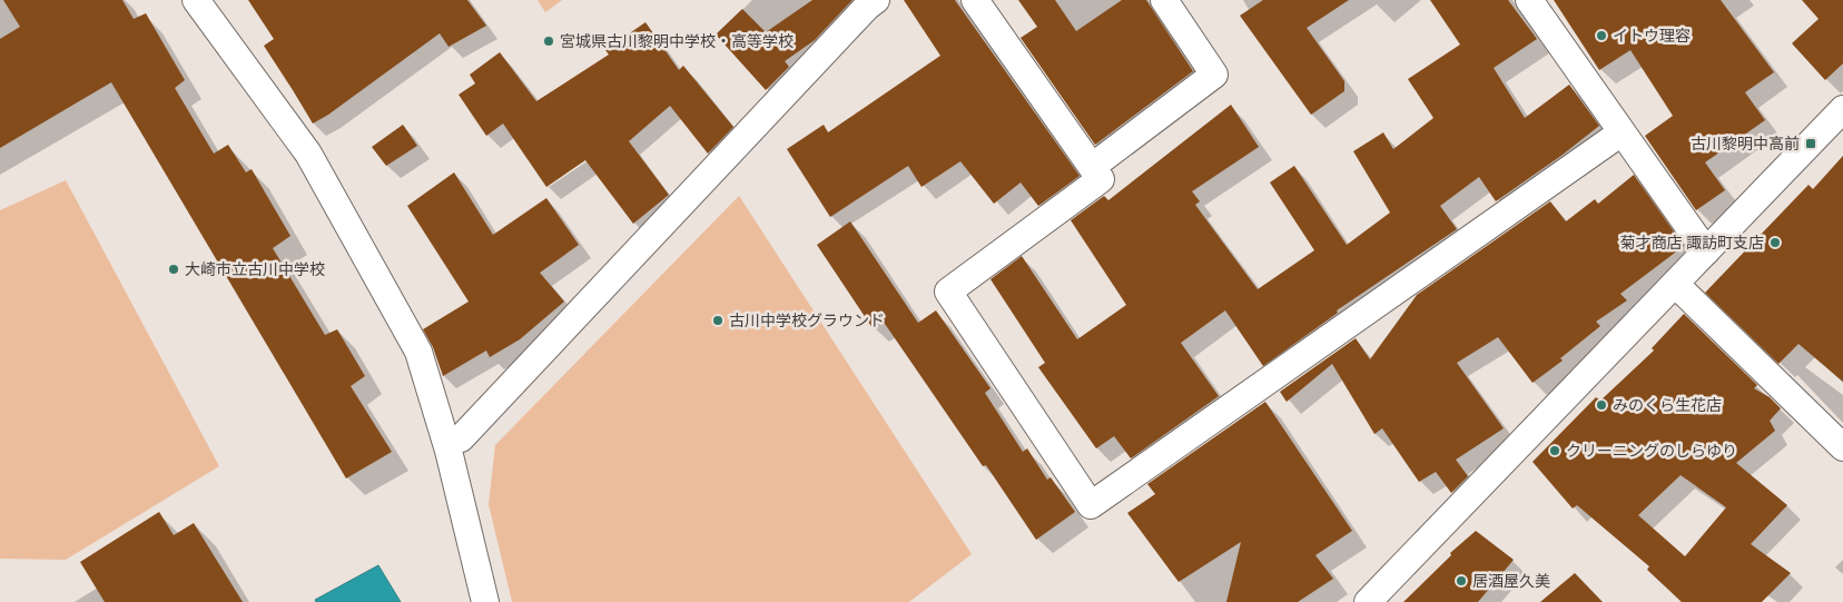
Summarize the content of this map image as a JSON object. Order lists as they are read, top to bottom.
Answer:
{
  "places": {
    "other": [
      "イトウ理容",
      "宮城県古川黎明中学校・高等学校",
      "菊才商店 諏訪町支店",
      "大崎市立古川中学校",
      "古川中学校グラウンド",
      "みのくら生花店",
      "クリーニングのしらゆり",
      "居酒屋久美"
    ],
    "transit": ["古川黎明中高前"]
  }
}
